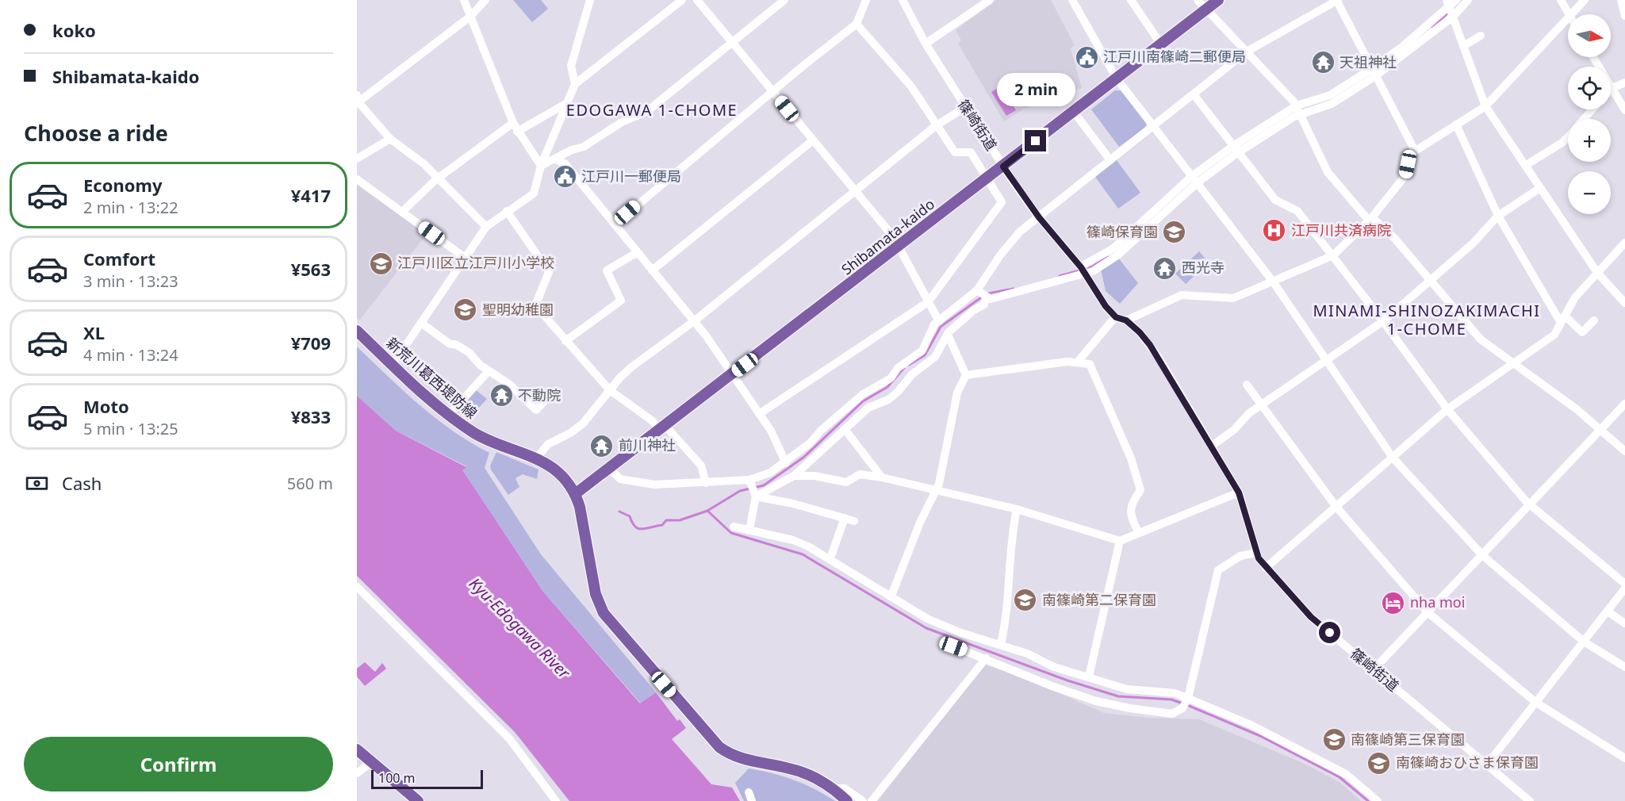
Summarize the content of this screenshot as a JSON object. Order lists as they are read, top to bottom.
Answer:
{
  "streets": {
    "main road": ["Shibamata-kaido", "新荒川葛西堤防線"],
    "street": ["篠崎街道"]
  },
  "crossings": [
    ["篠崎街道", "Shibamata-kaido"],
    ["Shibamata-kaido", "新荒川葛西堤防線"]
  ],
  "districts": ["EDOGAWA 1-CHOME", "MINAMI-SHINOZAKIMACHI 1-CHOME"],
  "water": ["Kyu-Edogawa River"],
  "places": {
    "public building": ["江戸川南篠崎二郵便局", "江戸川一郵便局"],
    "temple": [
      "天祖神社",
      "西光寺",
      "不動院",
      "前川神社"
    ],
    "hospital": ["江戸川共済病院"],
    "school or university": [
      "篠崎保育園",
      "江戸川区立江戸川小学校",
      "聖明幼稚園",
      "南篠崎第二保育園",
      "南篠崎第三保育園",
      "南篠崎おひさま保育園"
    ],
    "hotel": ["nha moi"]
  },
  "scale_bar": "100 m",
  "north": "right",
  "page": {
    "banner": ["koko", "Shibamata-kaido"],
    "map_buttons": ["+", "−"],
    "bubble": "2 min",
    "heading": "Choose a ride",
    "list": [
      {
        "name": "Economy",
        "note": "2 min · 13:22",
        "value": "¥417"
      },
      {
        "name": "Comfort",
        "note": "3 min · 13:23",
        "value": "¥563"
      },
      {
        "name": "XL",
        "note": "4 min · 13:24",
        "value": "¥709"
      },
      {
        "name": "Moto",
        "note": "5 min · 13:25",
        "value": "¥833"
      }
    ],
    "pay": ["Cash", "560 m"],
    "buttons": "Confirm",
    "scale": "100 m"
  }
}
